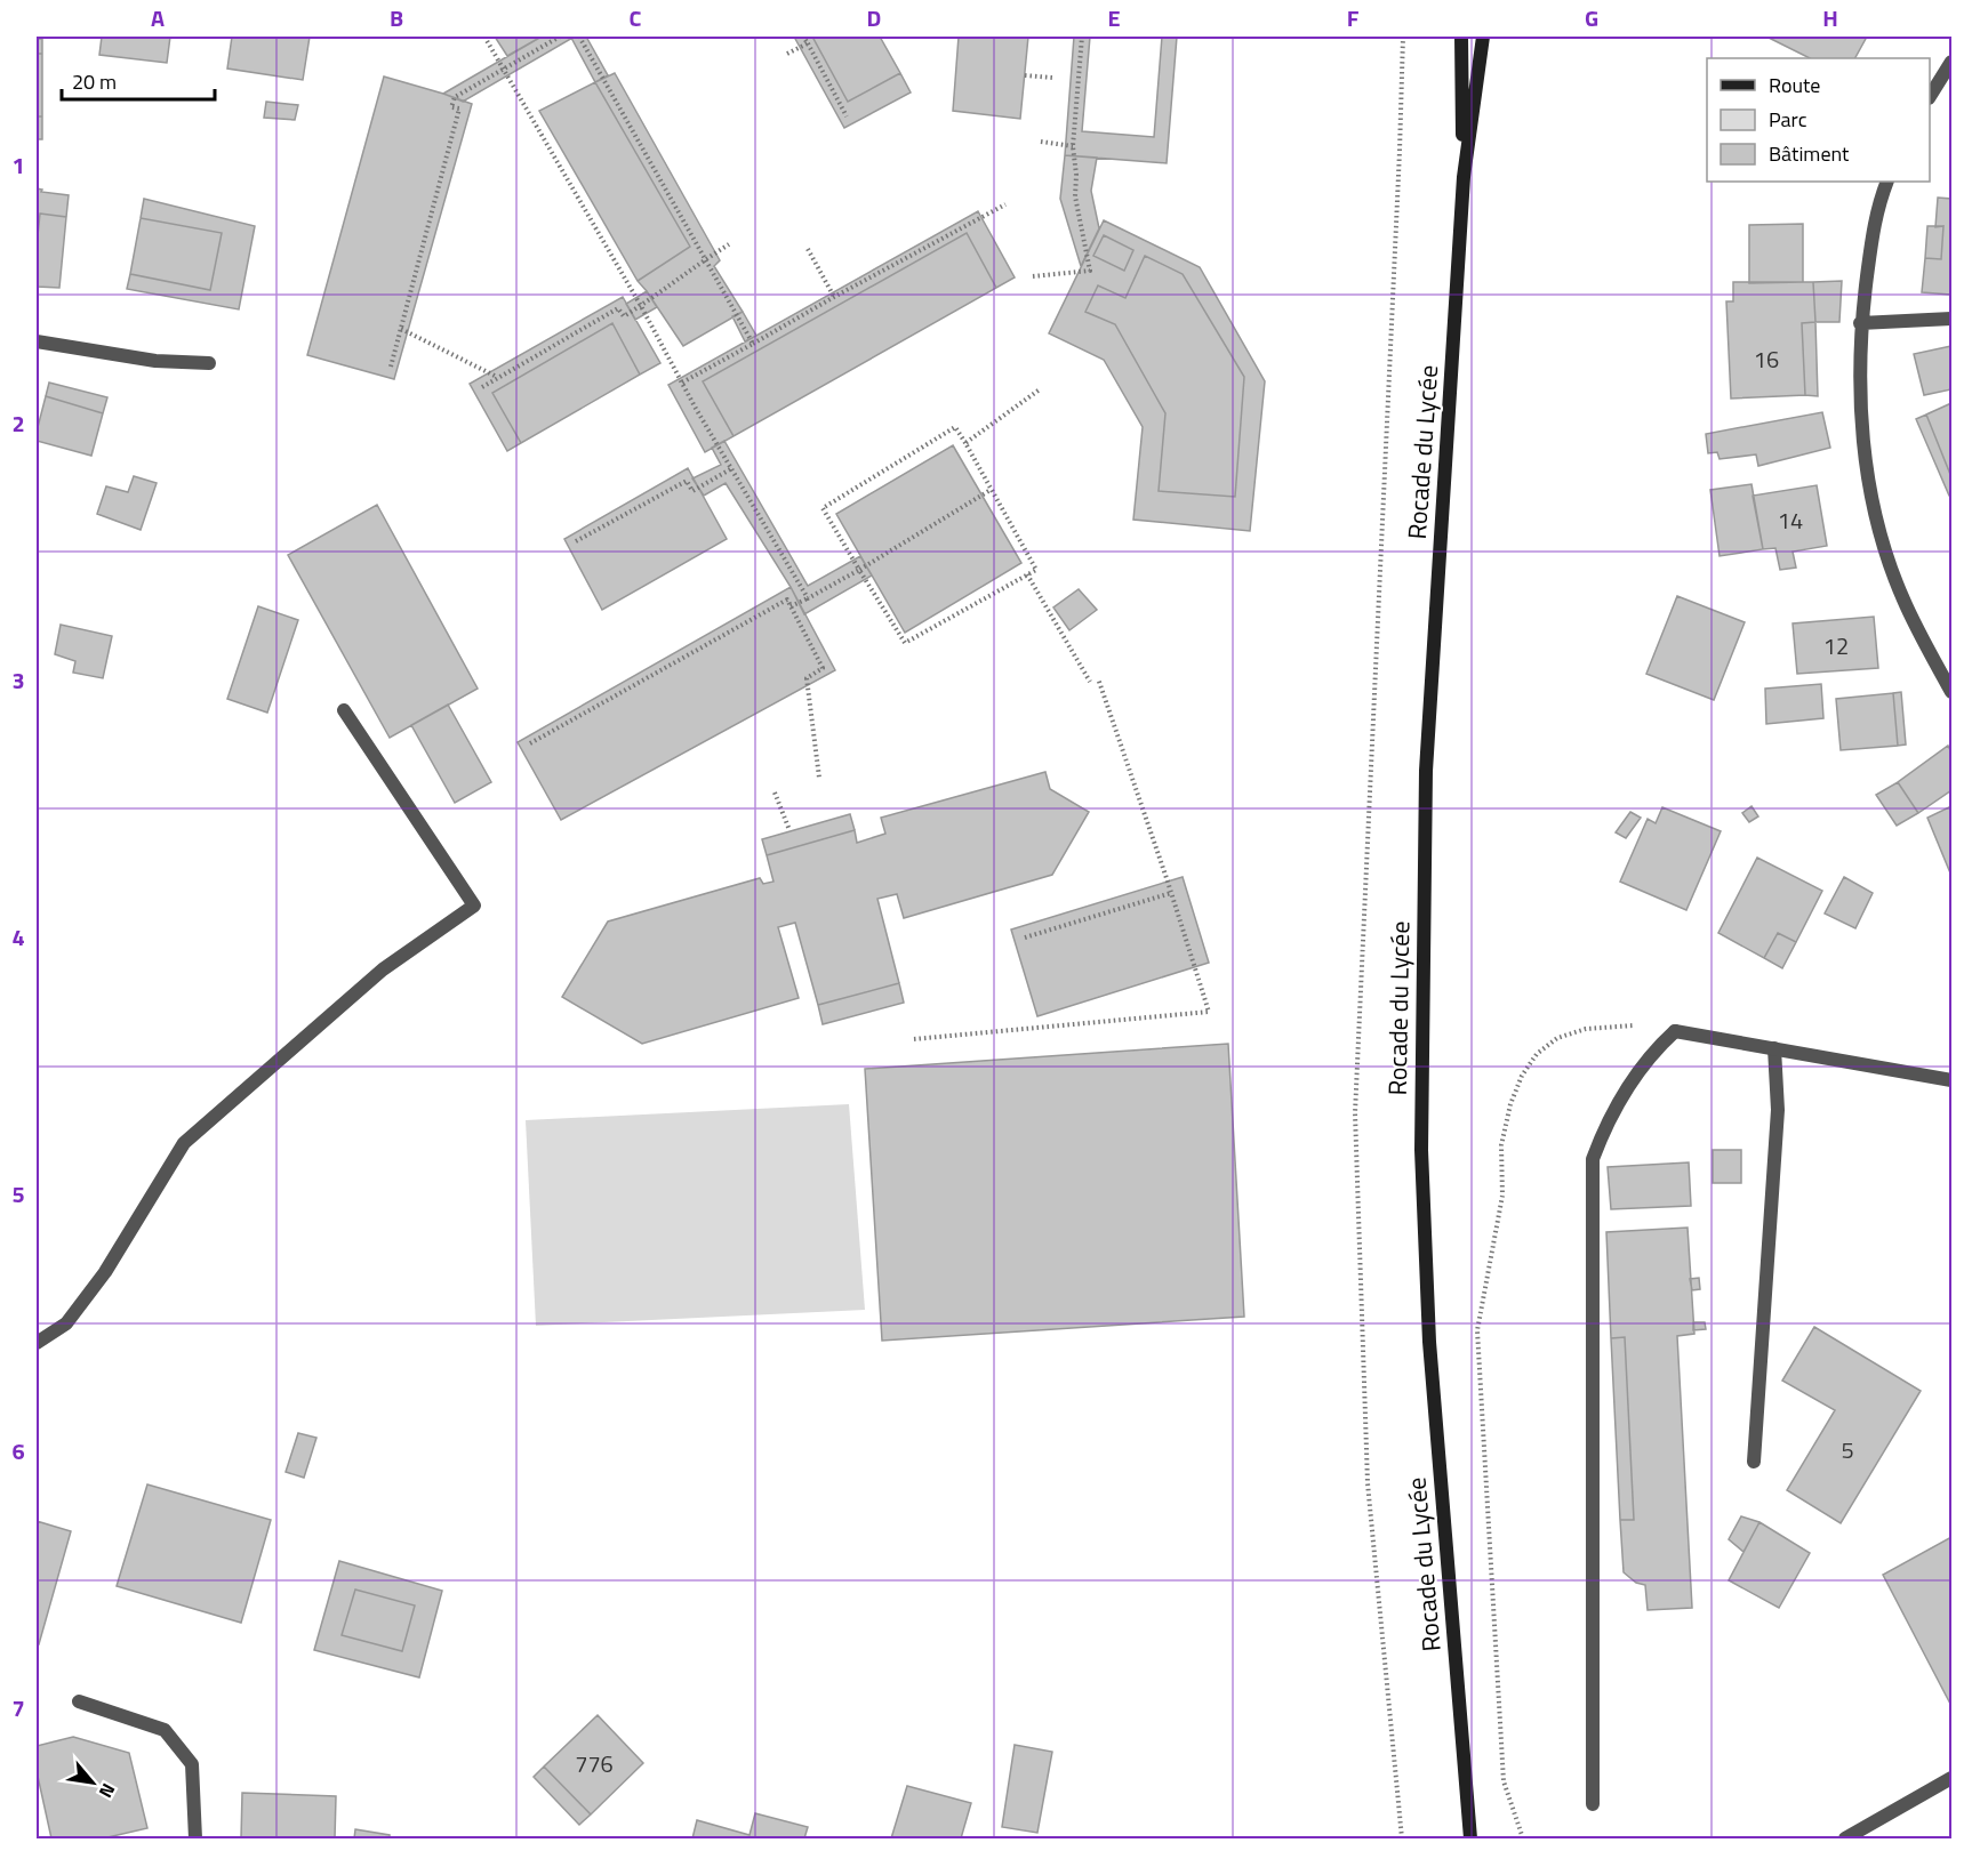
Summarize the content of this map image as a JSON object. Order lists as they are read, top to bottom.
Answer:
{
  "streets": {
    "main road": ["Rocade du Lycée"]
  },
  "house_numbers": [
    "16",
    "14",
    "12",
    "5",
    "776"
  ],
  "legend": ["Route", "Parc", "Bâtiment"],
  "scale_bar": "20 m",
  "north": "bottom right",
  "grid": {
    "columns": [
      "A",
      "B",
      "C",
      "D",
      "E",
      "F",
      "G",
      "H"
    ],
    "rows": [
      "1",
      "2",
      "3",
      "4",
      "5",
      "6",
      "7"
    ]
  }
}
